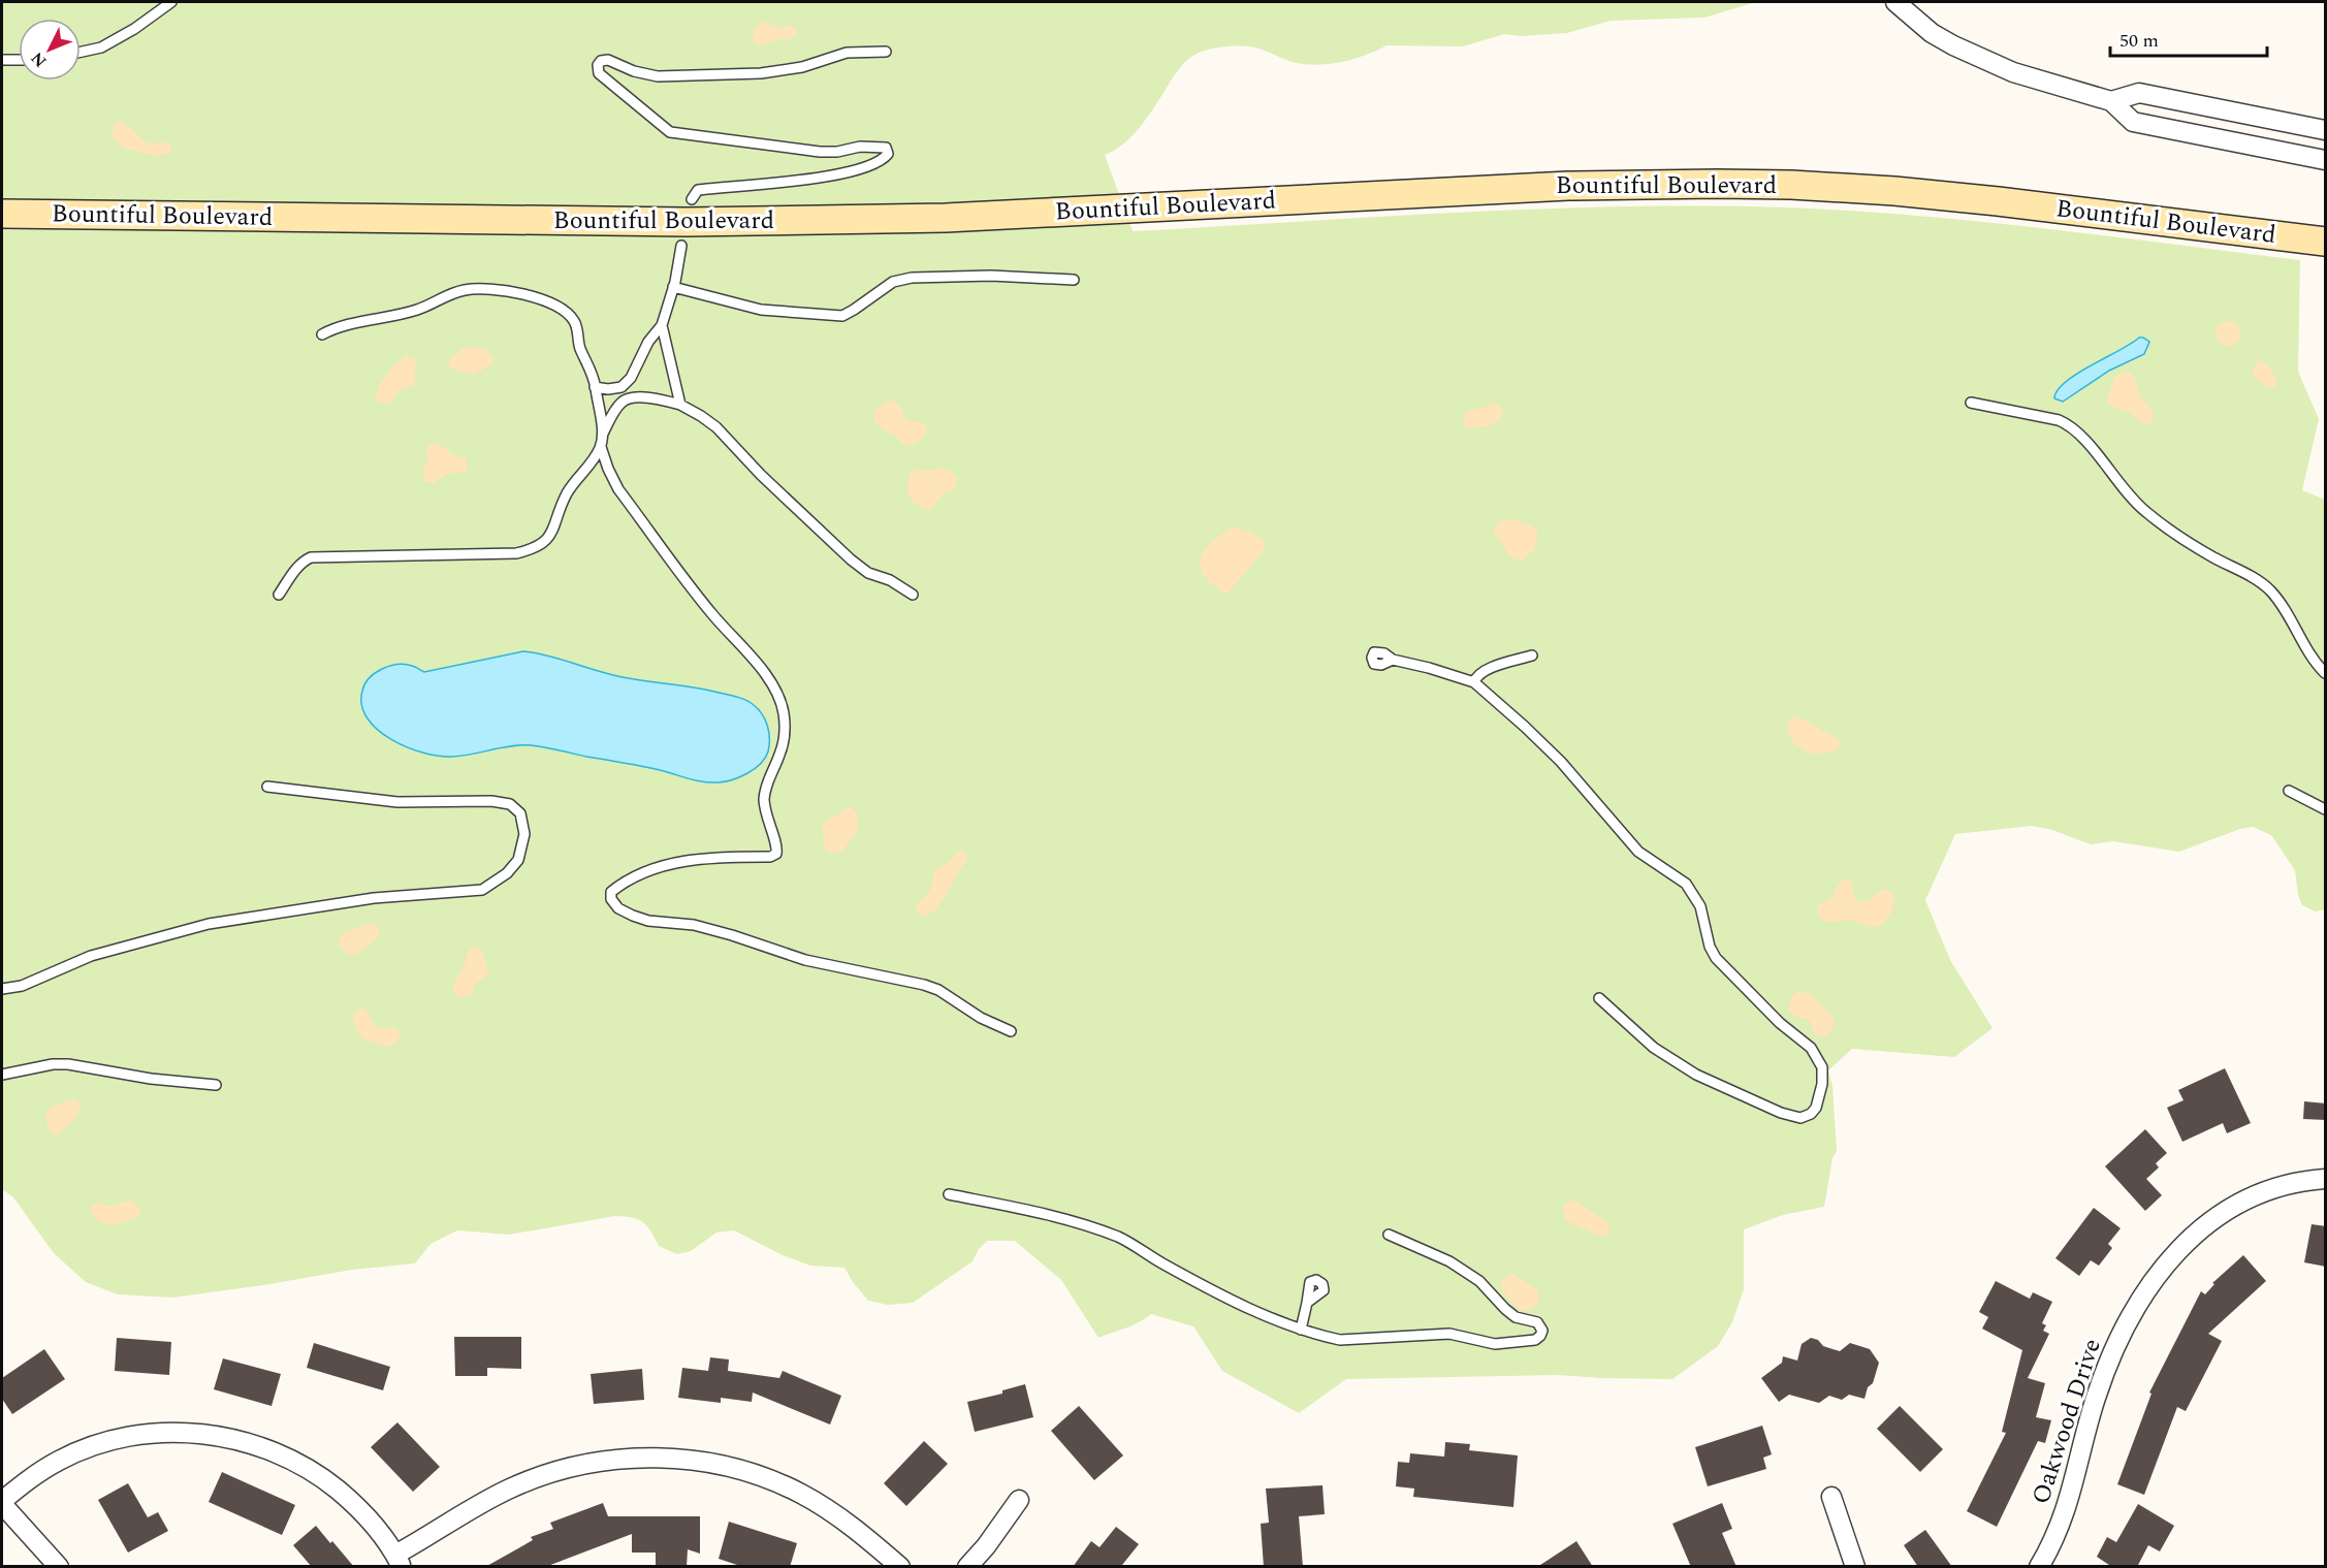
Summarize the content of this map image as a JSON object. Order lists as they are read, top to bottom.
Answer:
{
  "streets": {
    "main road": ["Bountiful Boulevard"],
    "street": ["Oakwood Drive"]
  },
  "scale_bar": "50 m",
  "north": "bottom left"
}
